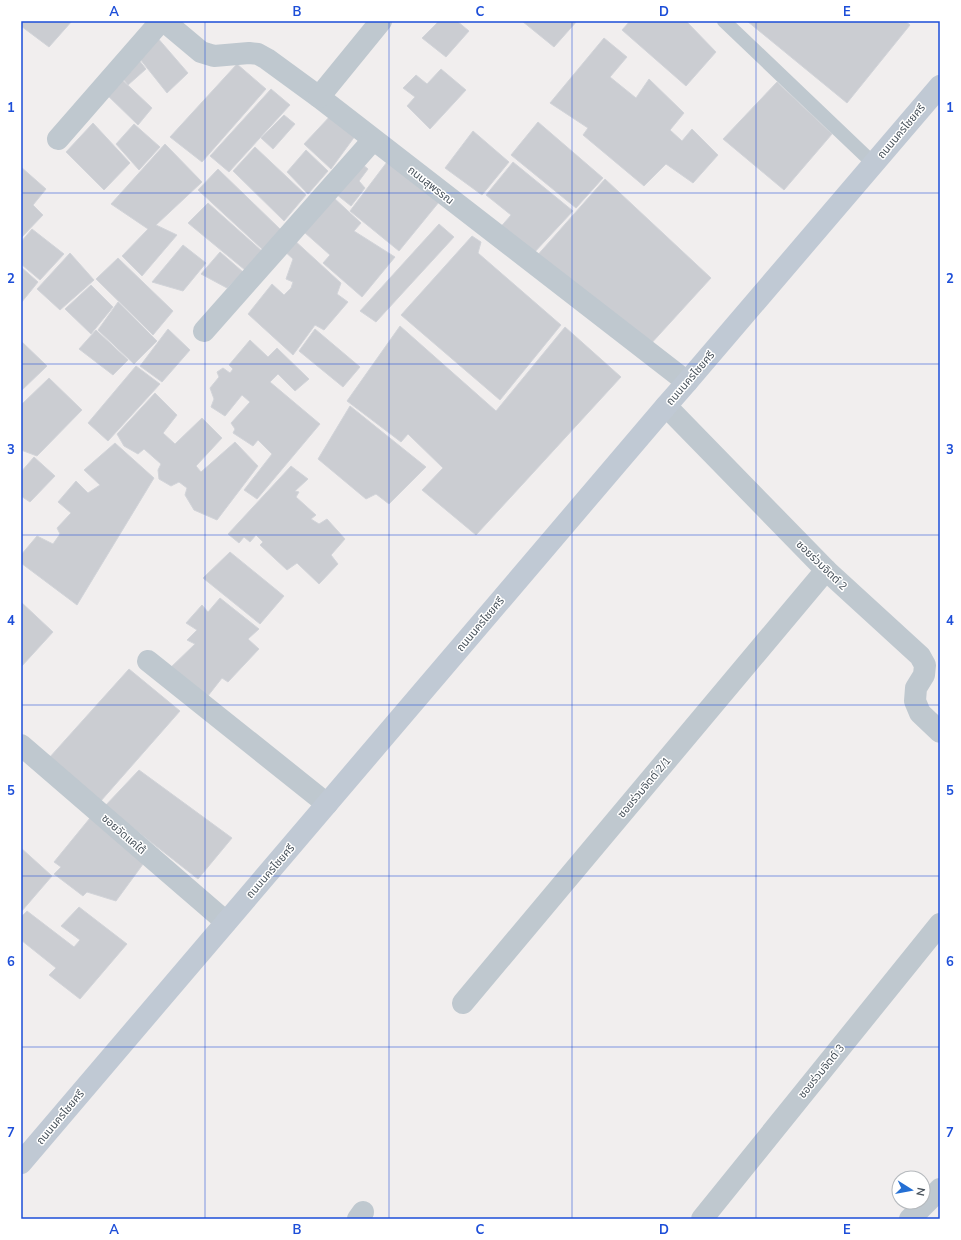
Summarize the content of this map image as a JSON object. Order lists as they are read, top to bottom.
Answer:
{
  "streets": {
    "main road": ["ถนนนครไชยศรี"],
    "street": [
      "ถนนสุพรรณ",
      "ซอยร่วมจิตต์ 2",
      "ซอยร่วมจิตต์ 2/1",
      "ซอยวัดแคใต้",
      "ซอยร่วมจิตต์ 3"
    ]
  },
  "crossings": [
    ["ถนนนครไชยศรี", "ถนนสุพรรณ"],
    ["ถนนนครไชยศรี", "ซอยร่วมจิตต์ 2"],
    ["ถนนนครไชยศรี", "ซอยวัดแคใต้"],
    ["ซอยร่วมจิตต์ 2", "ซอยร่วมจิตต์ 2/1"]
  ],
  "north": "right",
  "grid": {
    "columns": [
      "A",
      "B",
      "C",
      "D",
      "E"
    ],
    "rows": [
      "1",
      "2",
      "3",
      "4",
      "5",
      "6",
      "7"
    ]
  }
}
